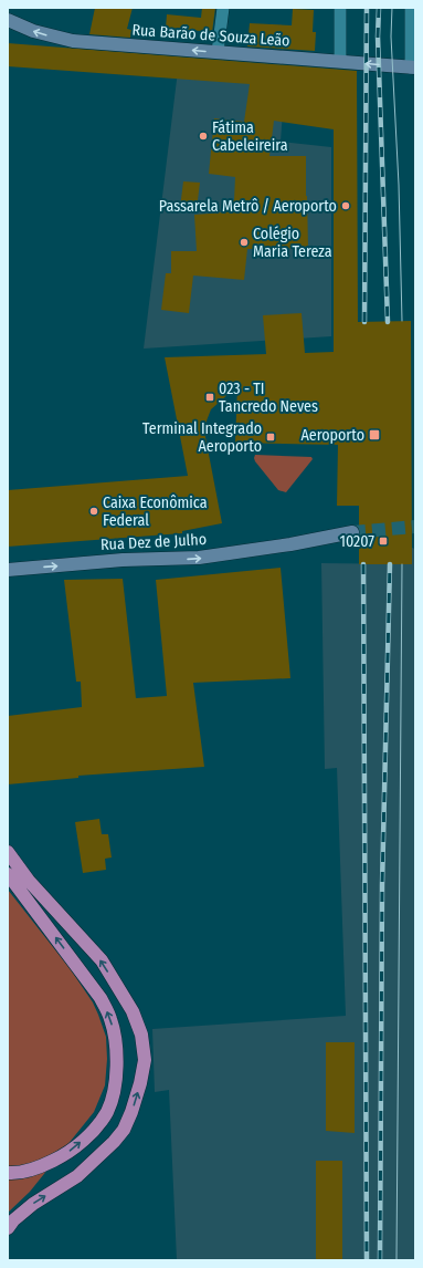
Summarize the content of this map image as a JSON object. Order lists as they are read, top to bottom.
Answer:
{
  "streets": {
    "main road": ["Rua Barão de Souza Leão", "Rua Dez de Julho"]
  },
  "one_way": ["Rua Barão de Souza Leão", "Rua Dez de Julho"],
  "places": {
    "other": [
      "Fátima Cabeleireira",
      "Passarela Metrô / Aeroporto",
      "Colégio Maria Tereza",
      "Caixa Econômica Federal"
    ],
    "transit": [
      "023 - TI Tancredo Neves",
      "Aeroporto",
      "Terminal Integrado Aeroporto",
      "10207"
    ]
  }
}
